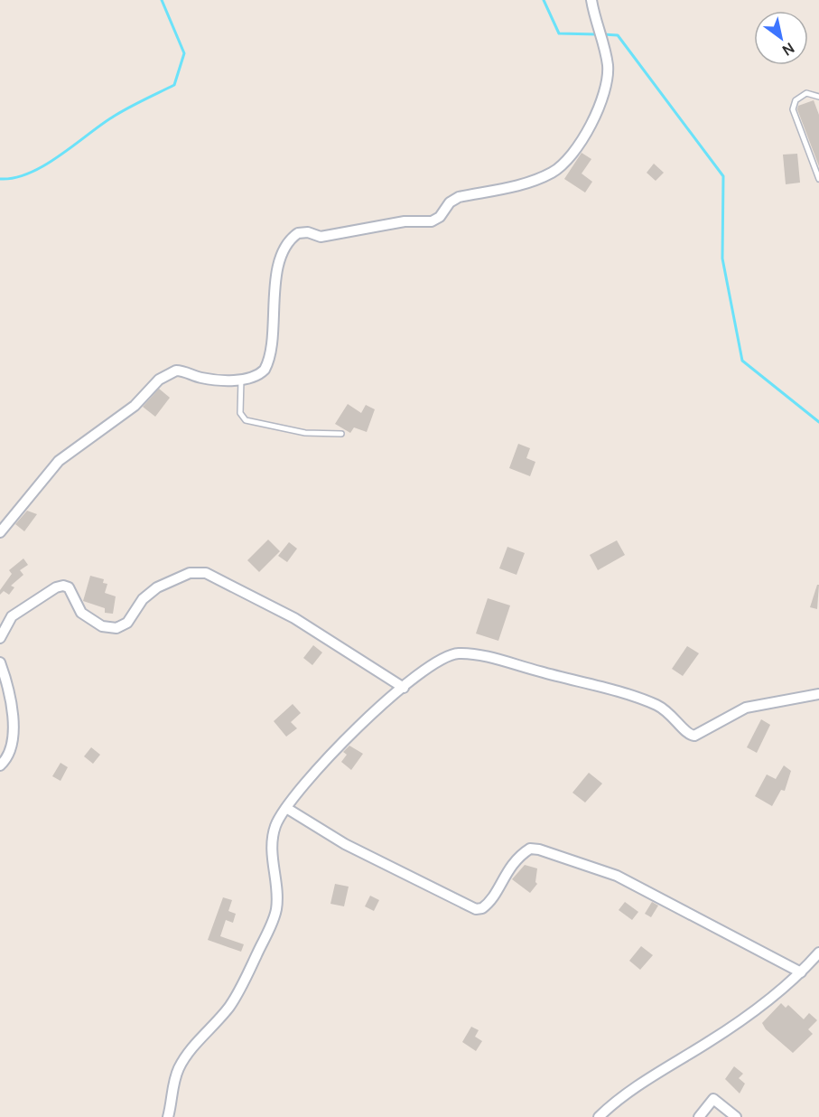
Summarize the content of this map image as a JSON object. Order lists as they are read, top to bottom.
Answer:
{
  "north": "bottom right"
}
